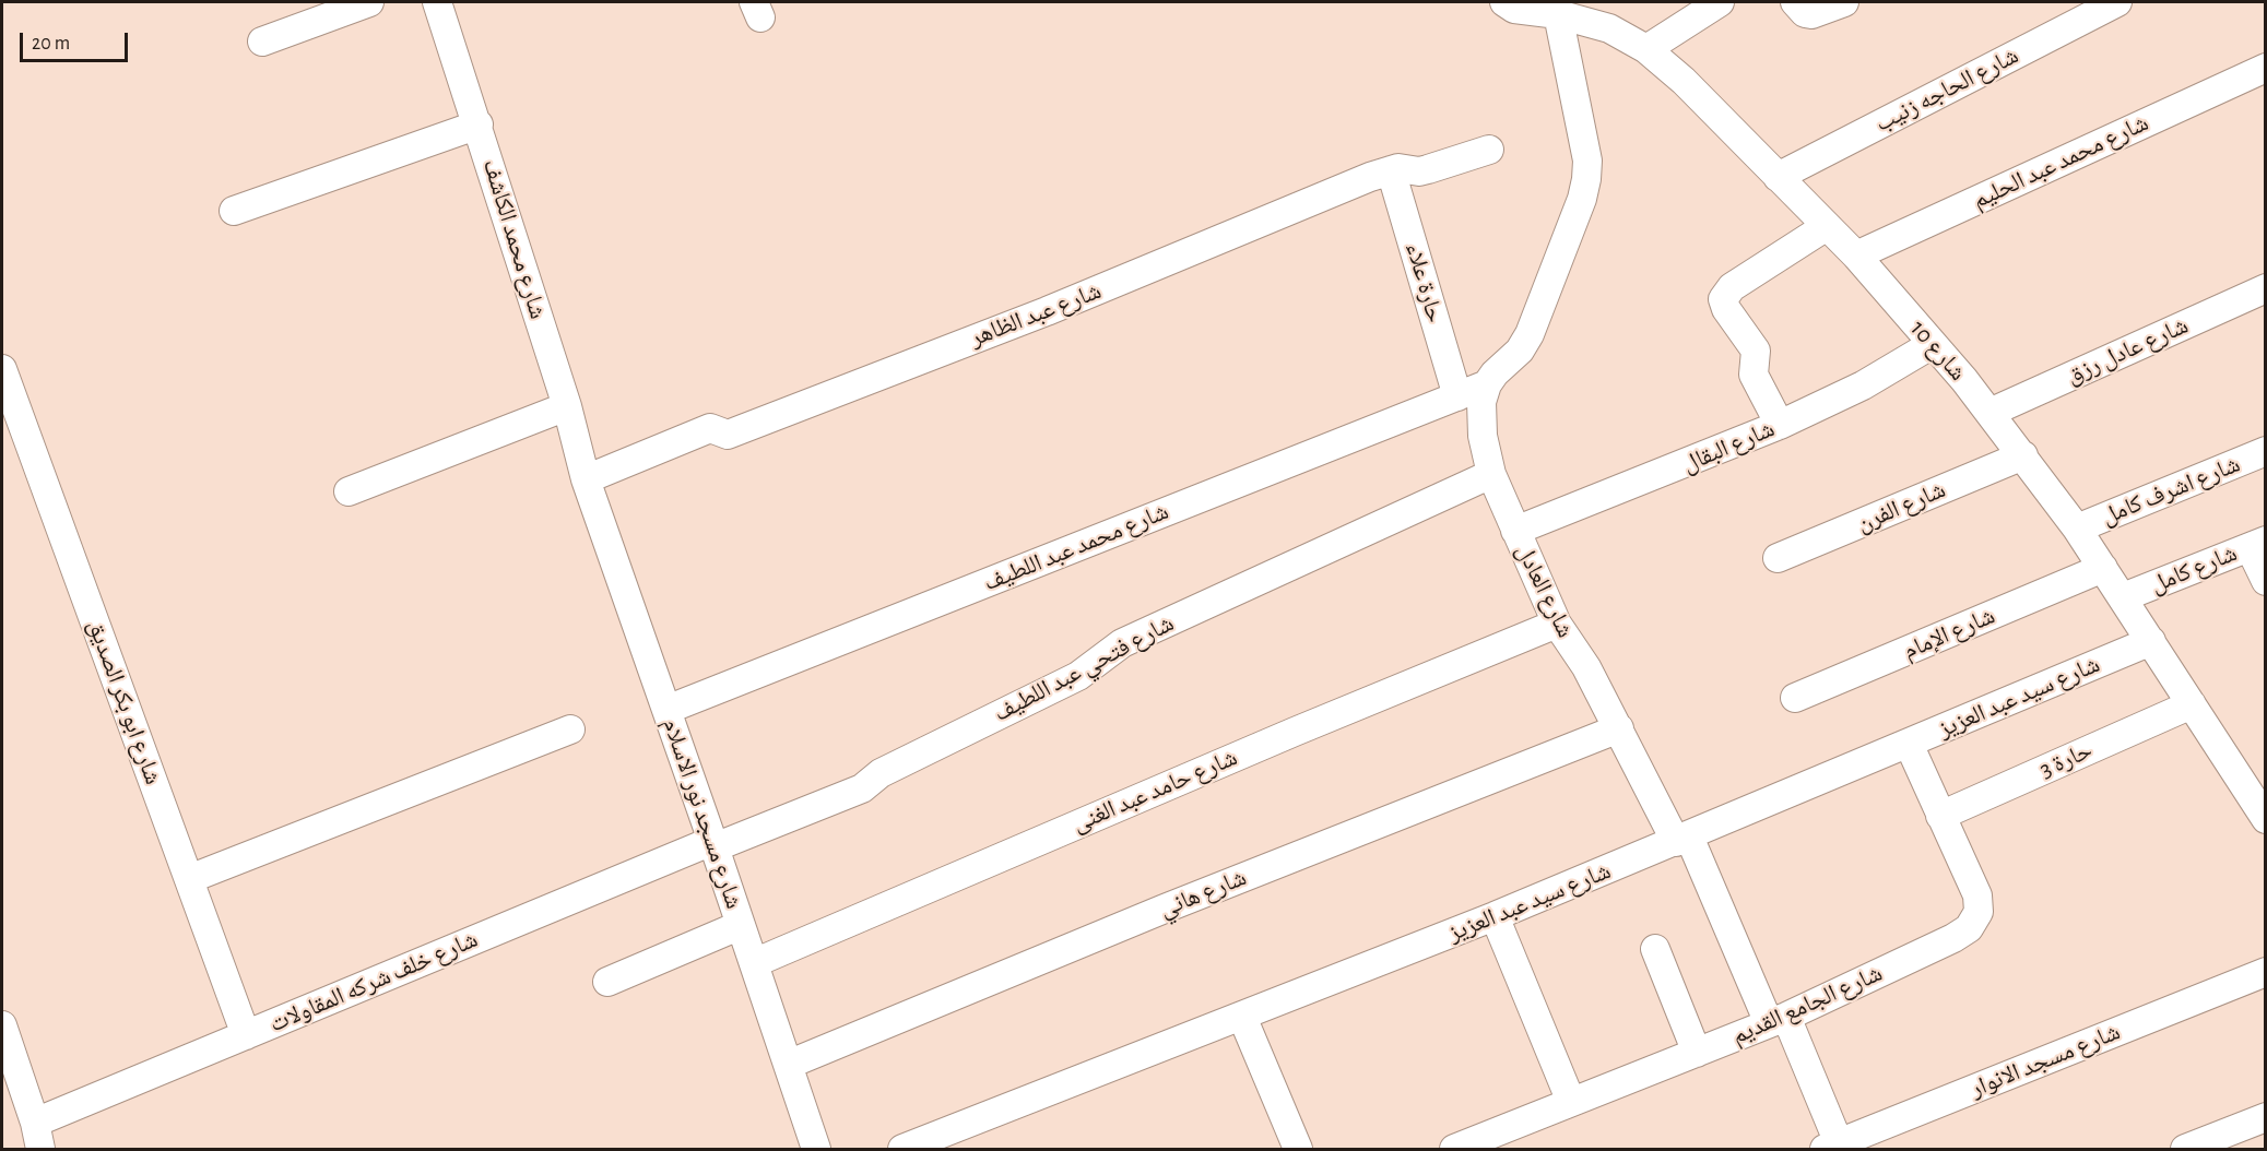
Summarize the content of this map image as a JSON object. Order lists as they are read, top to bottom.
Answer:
{
  "streets": {
    "street": [
      "شارع الحاجه زنيب",
      "شارع محمد عبد الحليم",
      "شارع محمد الكاشف",
      "حارة علاء",
      "شارع عبد الظاهر",
      "شارع 10",
      "شارع عادل رزق",
      "شارع البقال",
      "شارع اشرف كامل",
      "شارع الفرن",
      "شارع محمد عبد اللطيف",
      "شارع كامل",
      "شارع العادل",
      "شارع الإمام",
      "شارع فتحي عبد اللطيف",
      "شارع سيد عبد العزيز",
      "شارع ابو بكر الصديق",
      "حارة 3",
      "شارع حامد عبد الغنى",
      "شارع مسجد نور الاسلام",
      "شارع هاني",
      "شارع خلف شركه المقاولات",
      "شارع الجامع القديم",
      "شارع مسجد الانوار"
    ]
  },
  "crossings": [
    ["شارع الحاجه زنيب", "شارع 10"],
    ["شارع محمد عبد الحليم", "شارع 10"],
    ["شارع محمد الكاشف", "شارع عبد الظاهر"],
    ["شارع محمد الكاشف", "شارع مسجد نور الاسلام"],
    ["حارة علاء", "شارع عبد الظاهر"],
    ["حارة علاء", "شارع محمد عبد اللطيف"],
    ["شارع عبد الظاهر", "شارع مسجد نور الاسلام"],
    ["شارع 10", "شارع عادل رزق"],
    ["شارع 10", "شارع البقال"],
    ["شارع 10", "شارع اشرف كامل"],
    ["شارع 10", "شارع الفرن"],
    ["شارع 10", "شارع كامل"],
    ["شارع 10", "شارع الإمام"],
    ["شارع 10", "شارع سيد عبد العزيز"],
    ["شارع 10", "حارة 3"],
    ["شارع البقال", "شارع العادل"],
    ["شارع محمد عبد اللطيف", "شارع العادل"],
    ["شارع محمد عبد اللطيف", "شارع مسجد نور الاسلام"],
    ["شارع العادل", "شارع فتحي عبد اللطيف"],
    ["شارع العادل", "شارع سيد عبد العزيز"],
    ["شارع العادل", "شارع حامد عبد الغنى"],
    ["شارع العادل", "شارع هاني"],
    ["شارع العادل", "شارع الجامع القديم"],
    ["شارع العادل", "شارع مسجد الانوار"],
    ["شارع فتحي عبد اللطيف", "شارع مسجد نور الاسلام"],
    ["شارع فتحي عبد اللطيف", "شارع خلف شركه المقاولات"],
    ["شارع سيد عبد العزيز", "شارع الجامع القديم"],
    ["شارع ابو بكر الصديق", "شارع خلف شركه المقاولات"],
    ["حارة 3", "شارع الجامع القديم"],
    ["شارع حامد عبد الغنى", "شارع مسجد نور الاسلام"],
    ["شارع مسجد نور الاسلام", "شارع هاني"],
    ["شارع مسجد نور الاسلام", "شارع خلف شركه المقاولات"]
  ],
  "scale_bar": "20 m"
}
